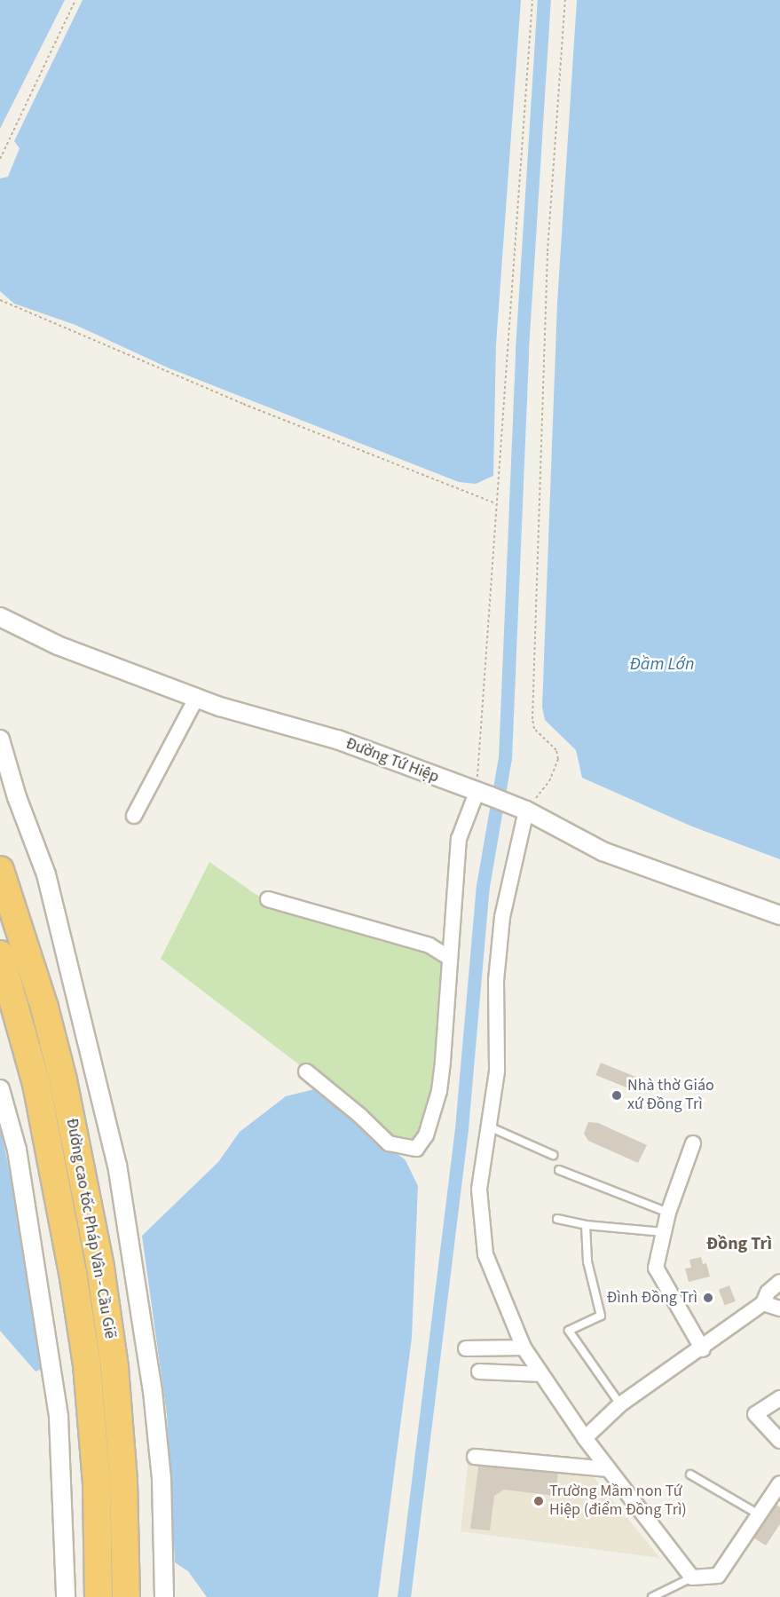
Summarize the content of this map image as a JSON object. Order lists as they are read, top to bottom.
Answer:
{
  "streets": {
    "highway": ["Đường cao tốc Pháp Vân - Cầu Giẽ"],
    "street": ["Đường Tứ Hiệp"]
  },
  "districts": ["Đồng Trì"],
  "water": ["Đầm Lớn"],
  "places": ["Nhà thờ Giáo xứ Đồng Trì", "Đình Đồng Trì", "Trường Mầm non Tứ Hiệp (điểm Đồng Trì)"]
}
